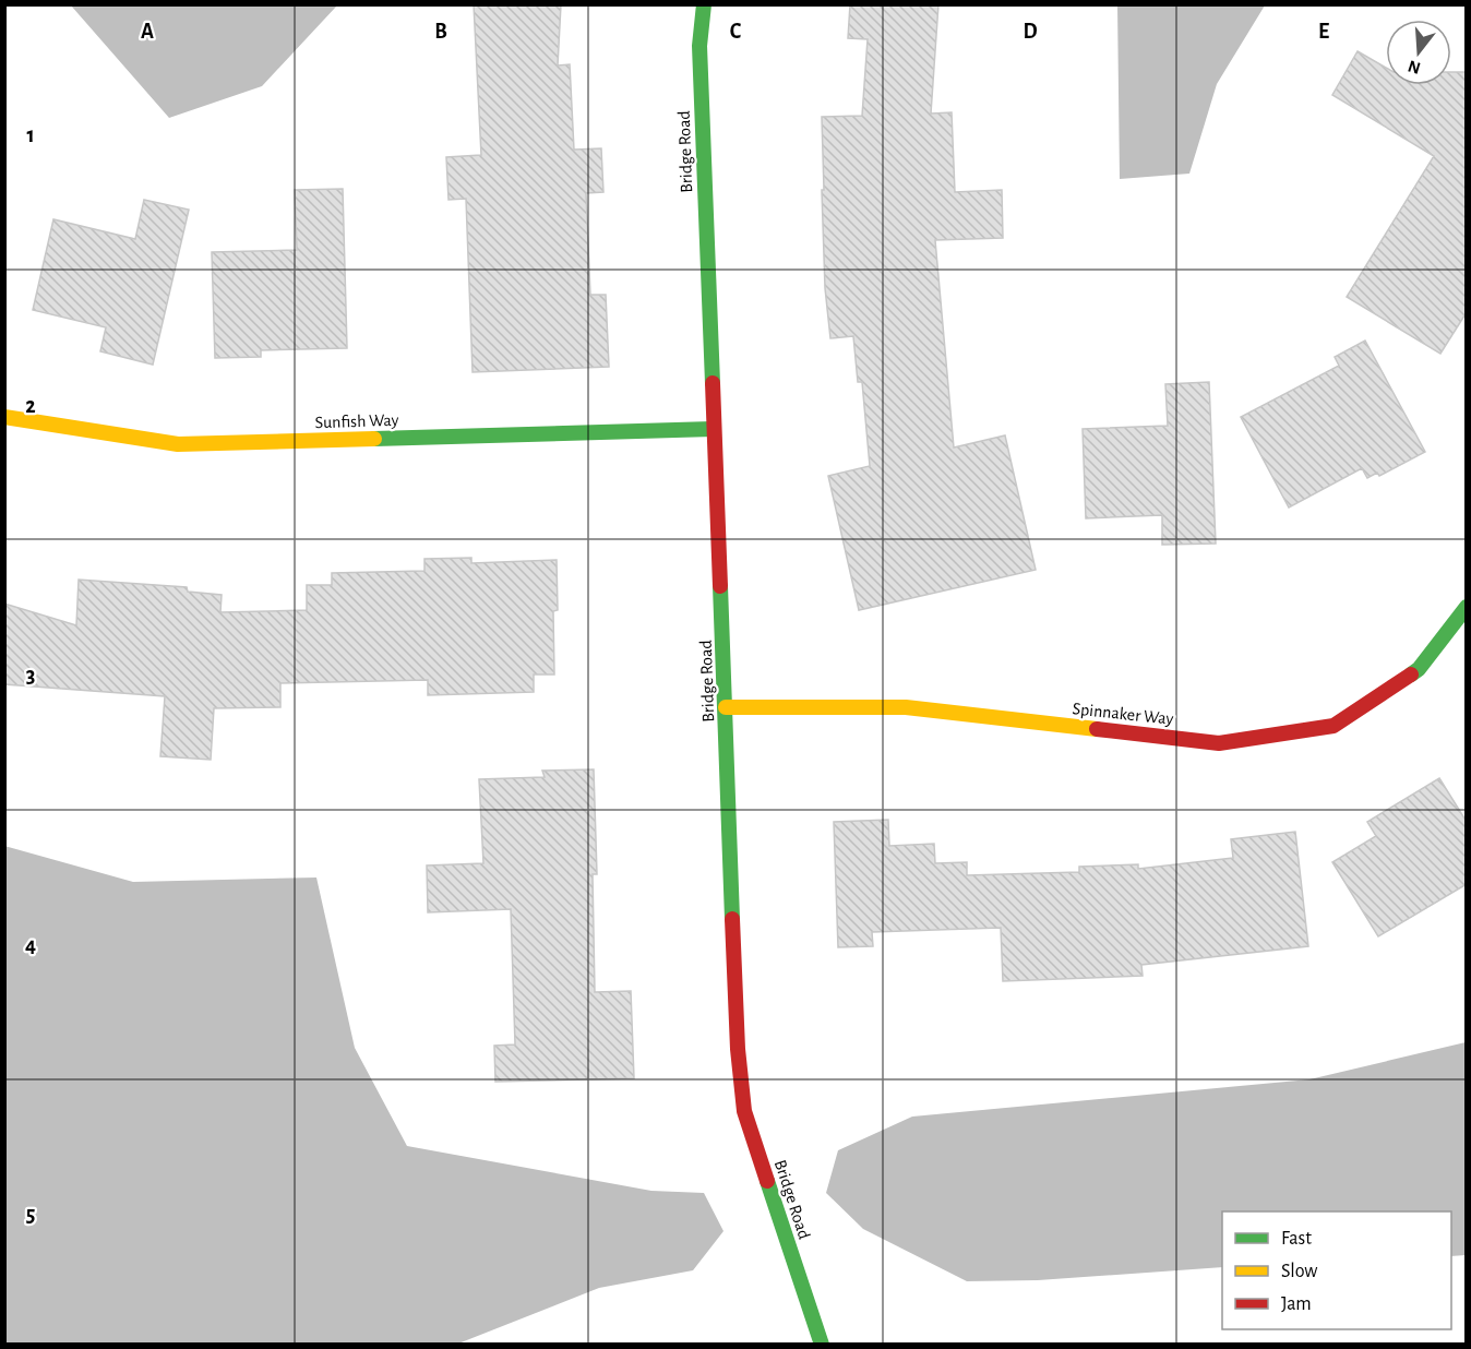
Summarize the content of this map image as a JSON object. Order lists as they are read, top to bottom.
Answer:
{
  "streets": {
    "street": ["Bridge Road", "Sunfish Way", "Spinnaker Way"]
  },
  "crossings": [
    ["Bridge Road", "Sunfish Way"],
    ["Bridge Road", "Spinnaker Way"]
  ],
  "legend": ["Fast", "Slow", "Jam"],
  "north": "bottom",
  "grid": {
    "columns": [
      "A",
      "B",
      "C",
      "D",
      "E"
    ],
    "rows": [
      "1",
      "2",
      "3",
      "4",
      "5"
    ]
  }
}
